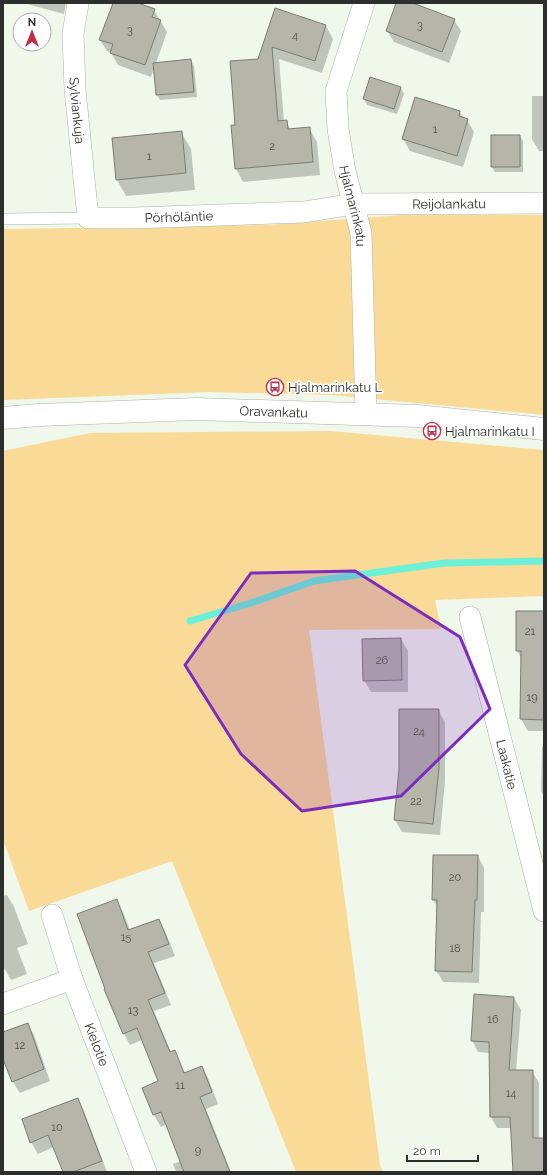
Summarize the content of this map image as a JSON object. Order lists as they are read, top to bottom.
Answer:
{
  "streets": {
    "street": [
      "Sylviankuja",
      "Reijolankatu",
      "Hjalmarinkatu",
      "Pörhöläntie",
      "Oravankatu",
      "Laakatie",
      "Kielotie"
    ]
  },
  "crossings": [
    ["Sylviankuja", "Pörhöläntie"],
    ["Reijolankatu", "Hjalmarinkatu"],
    ["Reijolankatu", "Pörhöläntie"],
    ["Hjalmarinkatu", "Pörhöläntie"],
    ["Hjalmarinkatu", "Oravankatu"]
  ],
  "places": {
    "bus stop": ["Hjalmarinkatu L", "Hjalmarinkatu I"]
  },
  "house_numbers": [
    "3",
    "3",
    "4",
    "1",
    "2",
    "1",
    "21",
    "26",
    "19",
    "24",
    "22",
    "20",
    "15",
    "18",
    "13",
    "16",
    "12",
    "11",
    "14",
    "10",
    "9"
  ],
  "scale_bar": "20 m",
  "north": "top"
}
